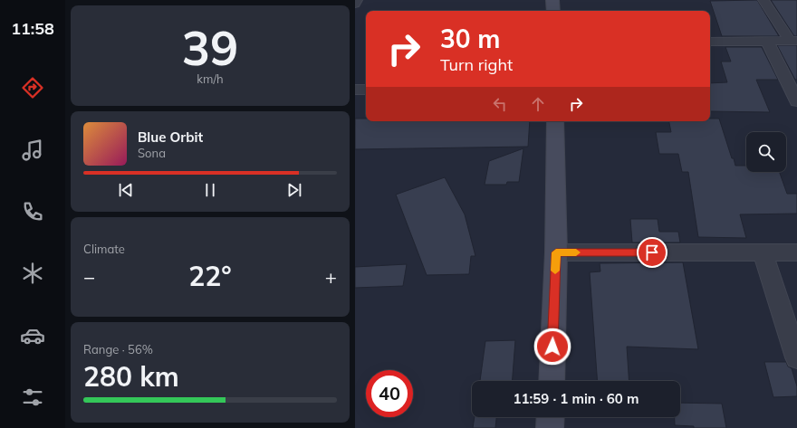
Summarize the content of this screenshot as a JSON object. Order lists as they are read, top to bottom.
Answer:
{
  "page": {
    "tabs": "11:58",
    "tile": [
      ["39", "km/h"],
      "Climate",
      ["Range · 56%", "280 km"]
    ],
    "turn": ["30 m", "Turn right"],
    "song": ["Blue Orbit", "Sona"],
    "heat": ["−", "22°", "+"],
    "limit": "40",
    "trip": "11:59 · 1 min · 60 m"
  }
}
